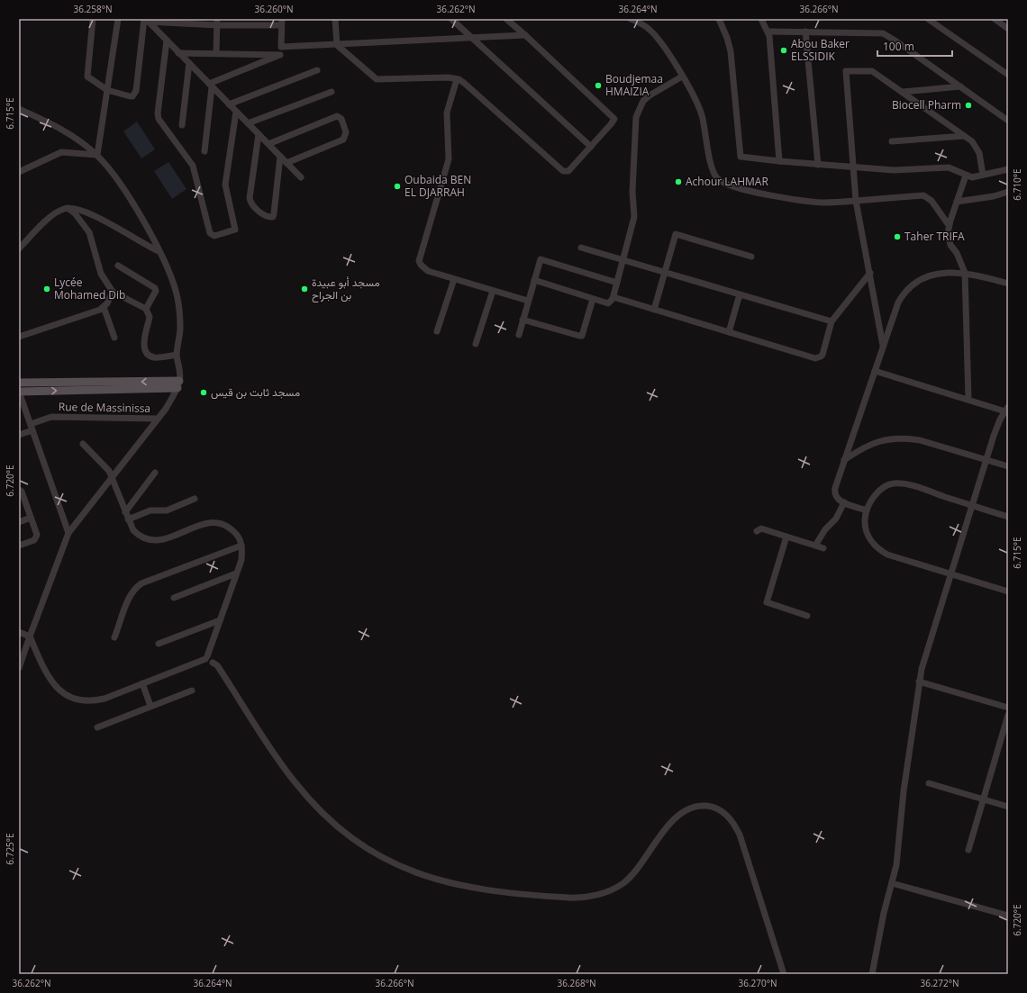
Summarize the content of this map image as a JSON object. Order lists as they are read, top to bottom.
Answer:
{
  "streets": {
    "street": ["Rue de Massinissa"]
  },
  "places": [
    "Abou Baker ELSSIDIK",
    "Boudjemaa HMAIZIA",
    "Biocell Pharm",
    "Achour LAHMAR",
    "Oubaida BEN EL DJARRAH",
    "Taher TRIFA",
    "Lycée Mohamed Dib",
    "مسجد أبو عبيدة بن الجراح",
    "مسجد ثابت بن قيس"
  ],
  "scale_bar": "100 m",
  "coordinates": [
    "36.258°N",
    "36.260°N",
    "36.262°N",
    "36.264°N",
    "36.266°N",
    "6.715°E",
    "6.710°E",
    "6.720°E",
    "6.725°E",
    "36.268°N",
    "36.270°N",
    "36.272°N"
  ]
}
